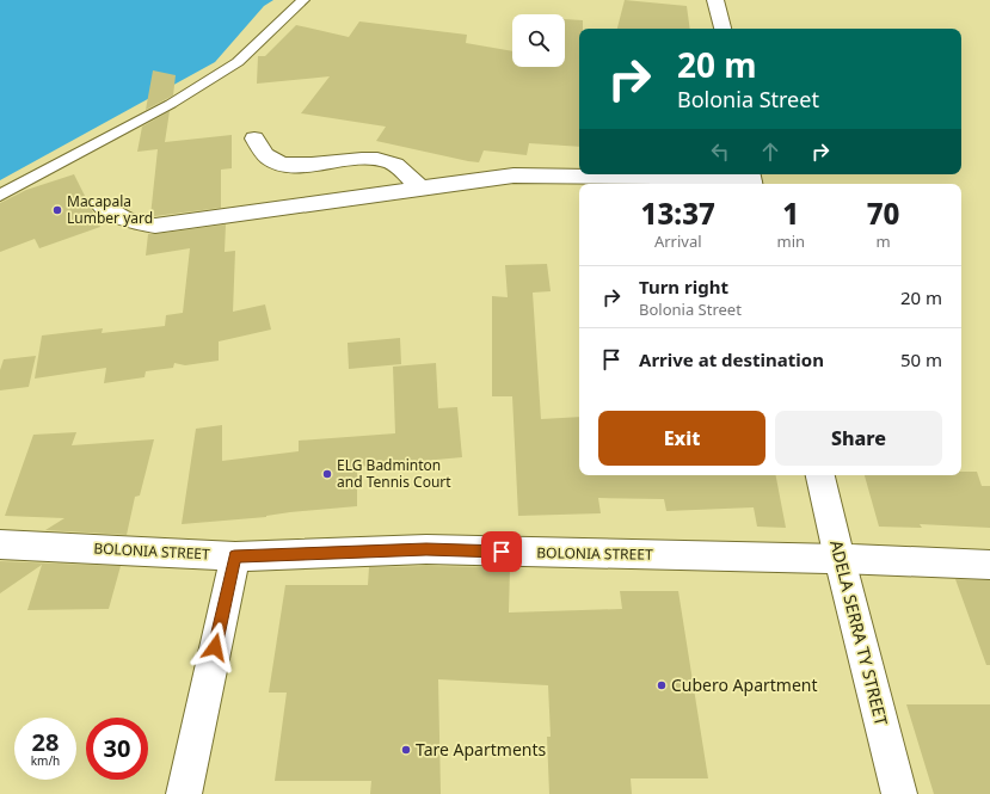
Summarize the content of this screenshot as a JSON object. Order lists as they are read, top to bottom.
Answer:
{
  "streets": {
    "street": ["BOLONIA STREET", "ADELA SERRA TY STREET"]
  },
  "crossings": [
    ["BOLONIA STREET", "ADELA SERRA TY STREET"]
  ],
  "places": [
    "Macapala Lumber yard",
    "ELG Badminton and Tennis Court",
    "Cubero Apartment",
    "Tare Apartments"
  ],
  "page": {
    "turn": ["20 m", "Bolonia Street"],
    "eta": [
      "13:37",
      "Arrival",
      "1",
      "min",
      "70",
      "m"
    ],
    "list": [
      {
        "name": "Turn right",
        "note": "Bolonia Street",
        "value": "20 m"
      },
      {
        "name": "Arrive at destination",
        "value": "50 m"
      }
    ],
    "buttons": ["Exit", "Share"],
    "speed": "28 km/h",
    "limit": "30"
  }
}
